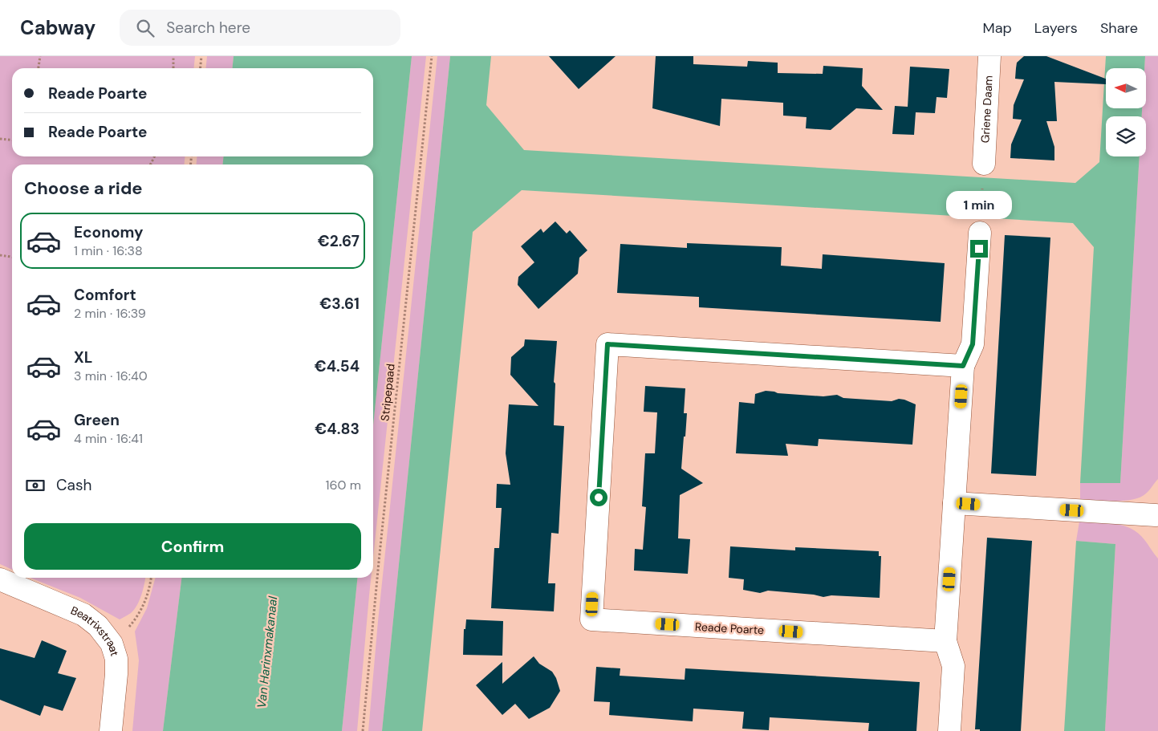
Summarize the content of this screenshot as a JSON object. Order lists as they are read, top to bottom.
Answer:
{
  "streets": {
    "street": ["Griene Daam", "Reade Poarte", "Beatrixstraat"],
    "path": ["Stripepaad"]
  },
  "water": ["Van Harinxmakanaal"],
  "north": "left",
  "page": {
    "header": "Cabway",
    "search": "Search here",
    "nav": ["Map", "Layers", "Share"],
    "banner": ["Reade Poarte", "Reade Poarte"],
    "heading": "Choose a ride",
    "bubble": "1 min",
    "list": [
      {
        "name": "Economy",
        "note": "1 min · 16:38",
        "value": "€2.67"
      },
      {
        "name": "Comfort",
        "note": "2 min · 16:39",
        "value": "€3.61"
      },
      {
        "name": "XL",
        "note": "3 min · 16:40",
        "value": "€4.54"
      },
      {
        "name": "Green",
        "note": "4 min · 16:41",
        "value": "€4.83"
      }
    ],
    "pay": ["Cash", "160 m"],
    "buttons": "Confirm"
  }
}
